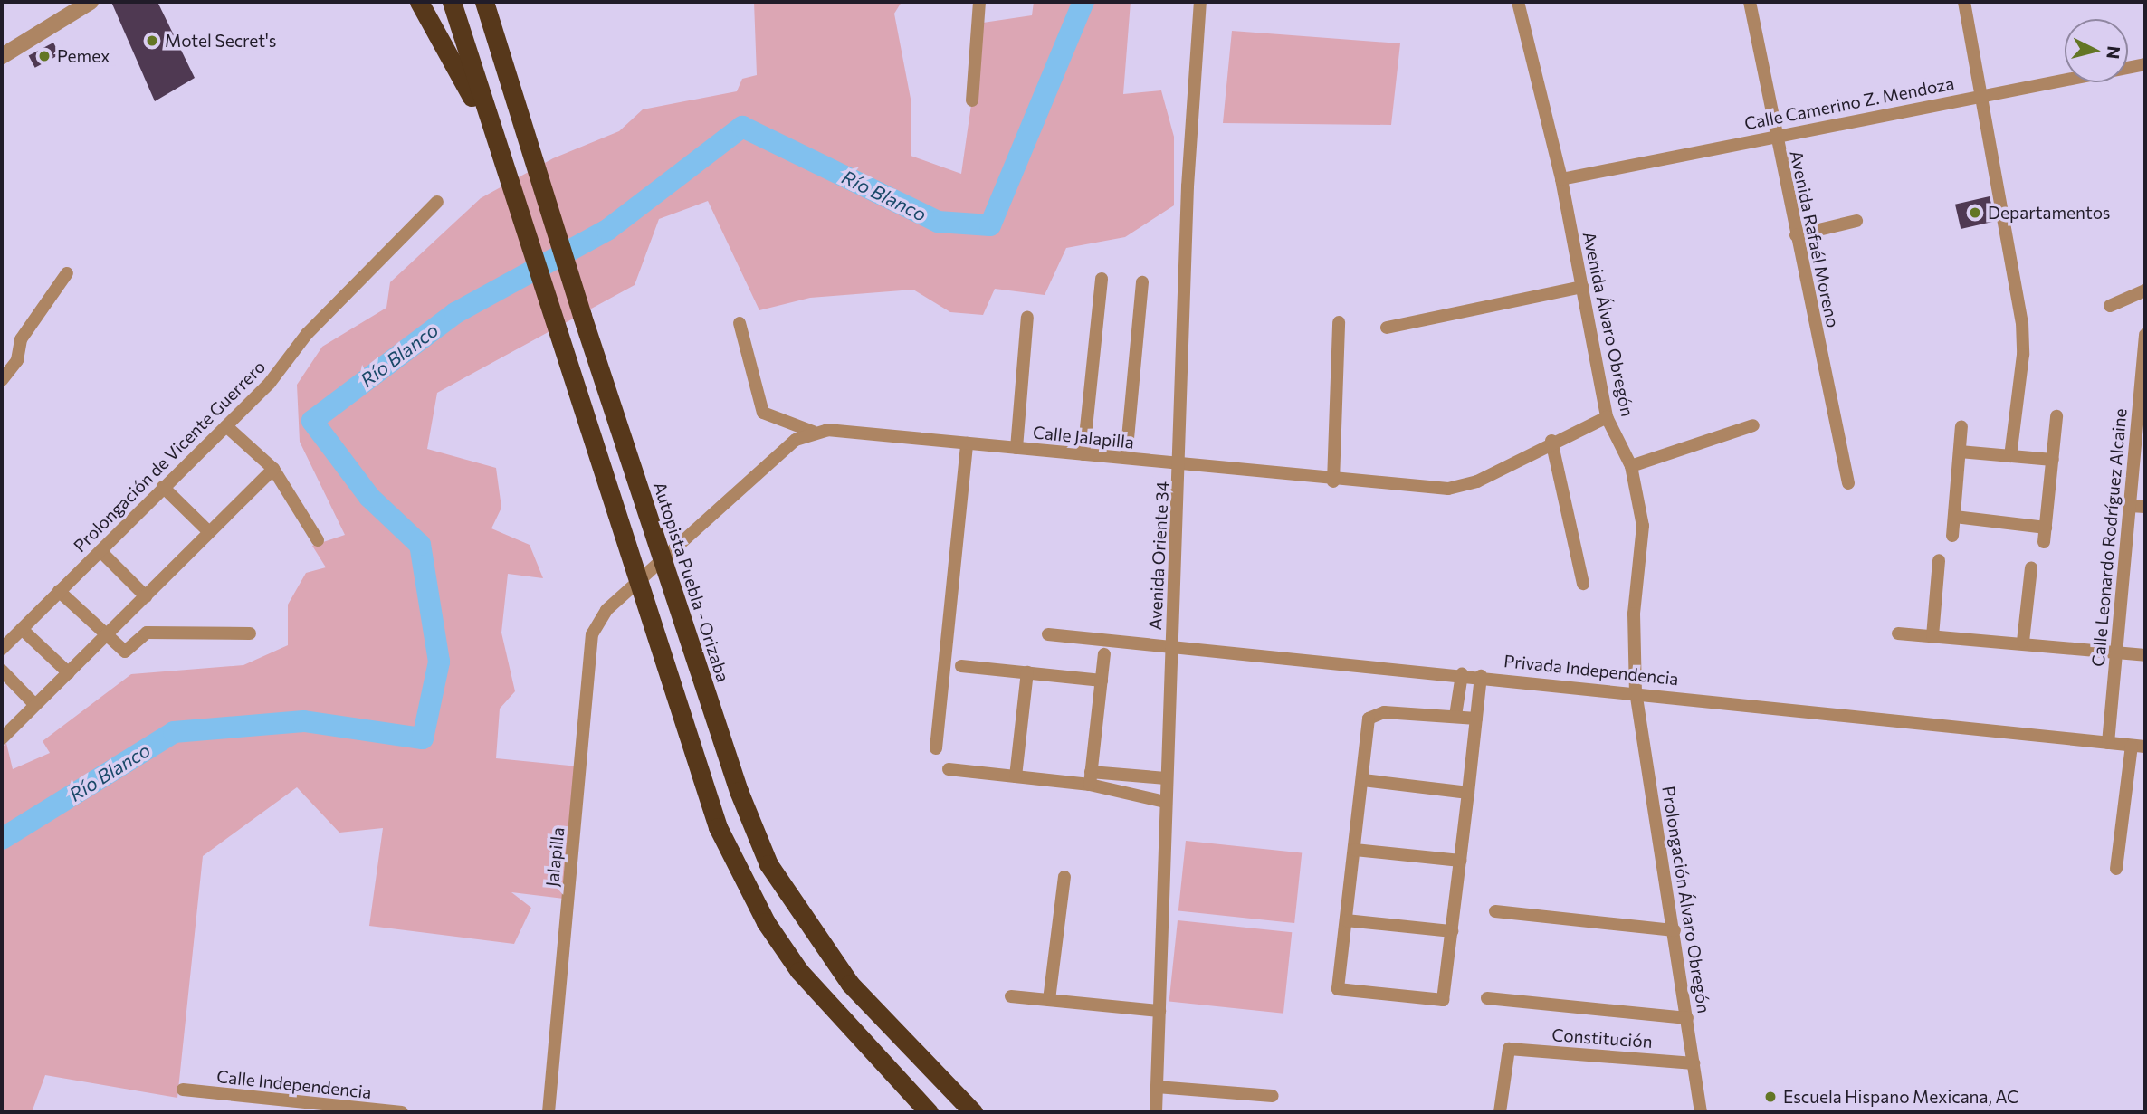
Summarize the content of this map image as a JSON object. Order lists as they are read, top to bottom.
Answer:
{
  "streets": {
    "highway": ["Autopista Puebla - Orizaba"],
    "street": [
      "Calle Camerino Z. Mendoza",
      "Avenida Rafaél Moreno",
      "Avenida Álvaro Obregón",
      "Calle Jalapilla",
      "Prolongación de Vicente Guerrero",
      "Calle Leonardo Rodríguez Alcaine",
      "Avenida Oriente 34",
      "Privada Independencia",
      "Jalapilla",
      "Prolongación Álvaro Obregón",
      "Constitución",
      "Calle Independencia"
    ]
  },
  "crossings": [
    ["Calle Camerino Z. Mendoza", "Avenida Rafaél Moreno"],
    ["Calle Camerino Z. Mendoza", "Avenida Álvaro Obregón"],
    ["Avenida Álvaro Obregón", "Calle Jalapilla"],
    ["Avenida Álvaro Obregón", "Privada Independencia"],
    ["Avenida Álvaro Obregón", "Prolongación Álvaro Obregón"],
    ["Calle Jalapilla", "Avenida Oriente 34"],
    ["Calle Jalapilla", "Jalapilla"],
    ["Calle Leonardo Rodríguez Alcaine", "Privada Independencia"],
    ["Avenida Oriente 34", "Privada Independencia"],
    ["Privada Independencia", "Prolongación Álvaro Obregón"],
    ["Prolongación Álvaro Obregón", "Constitución"]
  ],
  "water": ["Río Blanco"],
  "places": [
    "Motel Secret's",
    "Pemex",
    "Departamentos",
    "Escuela Hispano Mexicana, AC"
  ],
  "north": "right"
}
